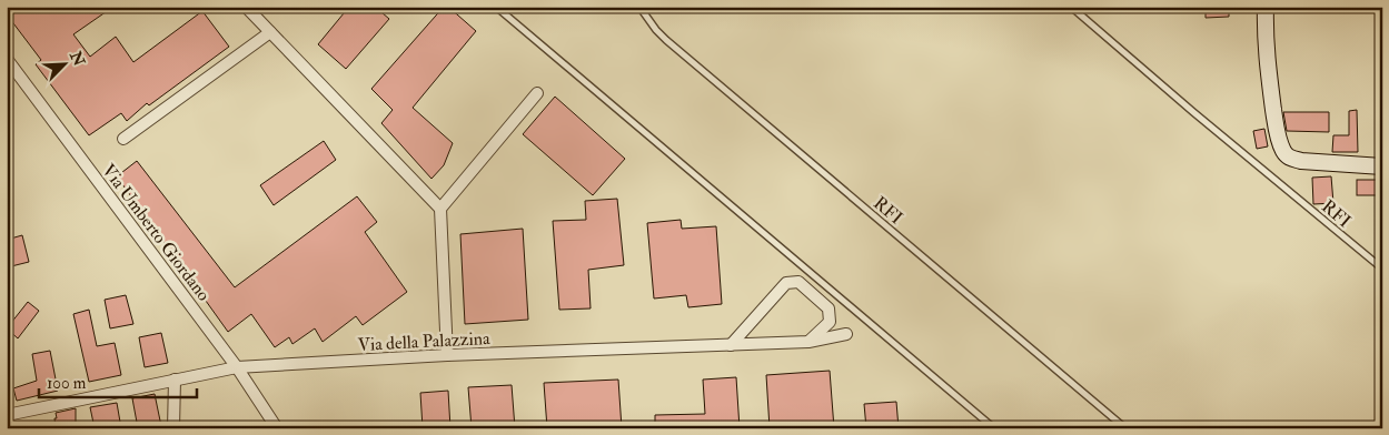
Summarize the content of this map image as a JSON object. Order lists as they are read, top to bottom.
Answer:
{
  "streets": {
    "street": ["Via Umberto Giordano", "Via della Palazzina"],
    "lane": ["RFI"]
  },
  "crossings": [
    ["Via Umberto Giordano", "Via della Palazzina"]
  ],
  "scale_bar": "100 m",
  "north": "top right"
}
